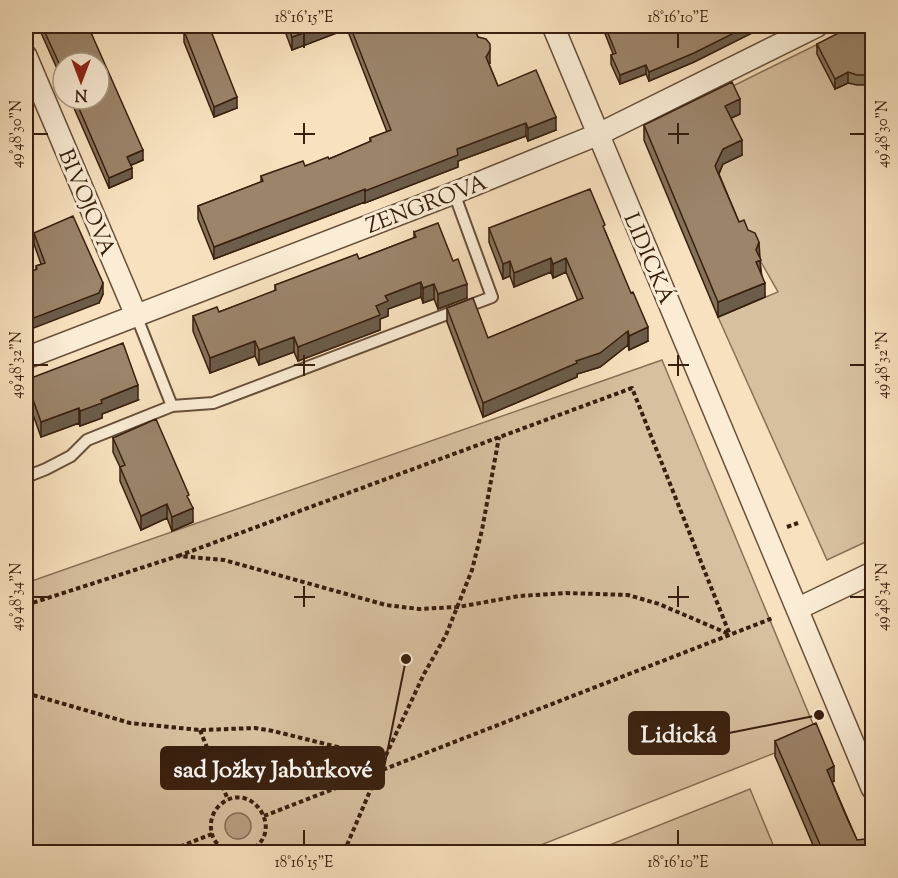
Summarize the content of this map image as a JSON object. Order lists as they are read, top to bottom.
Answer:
{
  "streets": {
    "street": ["BIVOJOVA", "ZENGROVA", "LIDICKÁ"]
  },
  "crossings": [
    ["BIVOJOVA", "ZENGROVA"],
    ["ZENGROVA", "LIDICKÁ"]
  ],
  "places": ["sad Jožky Jabůrkové", "Lidická"],
  "north": "bottom",
  "coordinates": [
    "18°16'15\"E",
    "18°16'10\"E",
    "49°48'30\"N",
    "49°48'32\"N",
    "49°48'34\"N"
  ]
}
